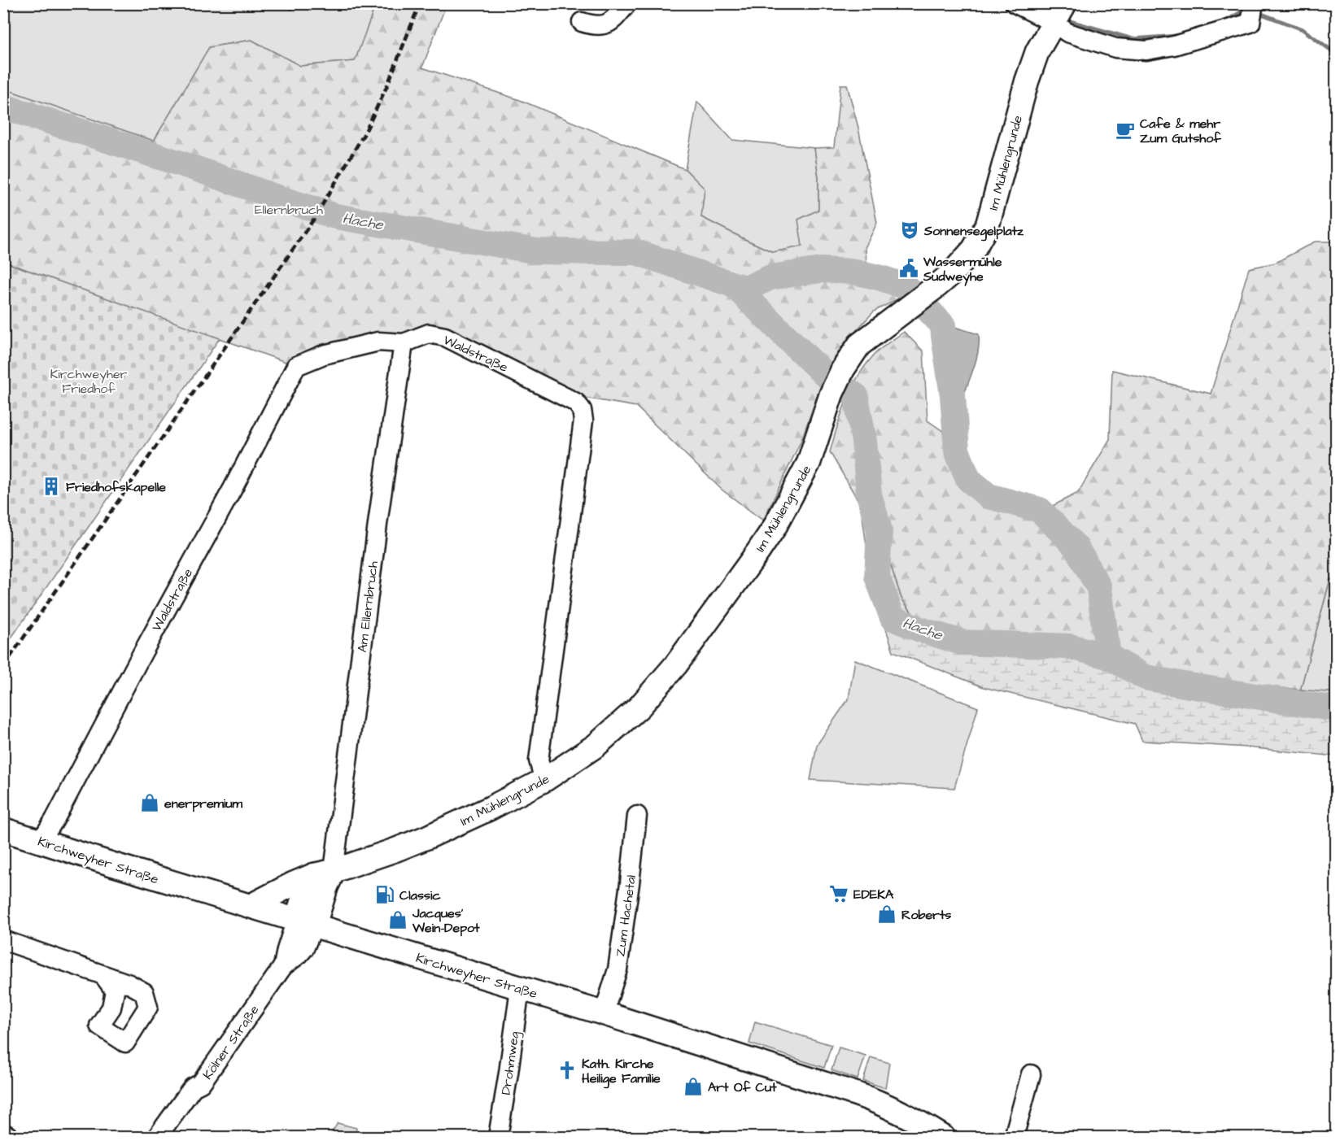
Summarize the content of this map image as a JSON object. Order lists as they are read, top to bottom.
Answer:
{
  "streets": {
    "main road": ["Im Mühlengrunde", "Kirchweyher Straße"],
    "street": [
      "Waldstraße",
      "Am Ellernbruch",
      "Zum Hachetal",
      "Kölner Straße",
      "Drohmweg"
    ]
  },
  "crossings": [
    ["Im Mühlengrunde", "Waldstraße"],
    ["Im Mühlengrunde", "Am Ellernbruch"],
    ["Im Mühlengrunde", "Kirchweyher Straße"],
    ["Waldstraße", "Am Ellernbruch"],
    ["Waldstraße", "Kirchweyher Straße"],
    ["Kirchweyher Straße", "Zum Hachetal"],
    ["Kirchweyher Straße", "Kölner Straße"],
    ["Kirchweyher Straße", "Drohmweg"]
  ],
  "water": ["Hache"],
  "parks": ["Ellernbruch", "Kirchweyher Friedhof"],
  "places": {
    "cafe": ["Cafe & mehr Zum Gutshof"],
    "theatre": ["Sonnensegelplatz"],
    "public building": ["Wassermühle Sudweyhe"],
    "building": ["Friedhofskapelle"],
    "shop": [
      "enerpremium",
      "Roberts",
      "Jacques’ Wein-Depot",
      "Art Of Cut"
    ],
    "supermarket": ["EDEKA"],
    "fuel station": ["Classic"],
    "church": ["Kath. Kirche Heilige Familie"]
  }
}
